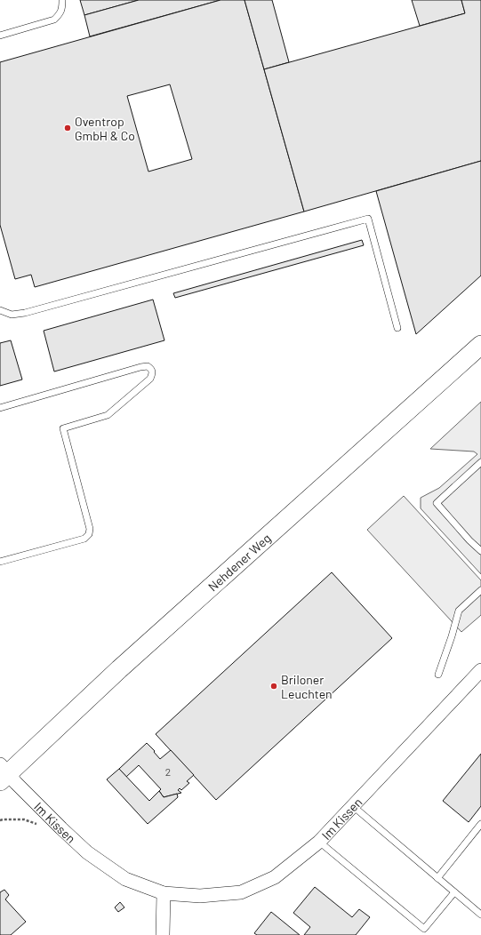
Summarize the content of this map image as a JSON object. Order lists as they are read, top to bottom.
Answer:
{
  "streets": {
    "street": ["Nehdener Weg", "Im Kissen"]
  },
  "crossings": [
    ["Nehdener Weg", "Im Kissen"]
  ],
  "places": ["Oventrop GmbH & Co", "Briloner Leuchten"],
  "house_numbers": ["2"]
}
